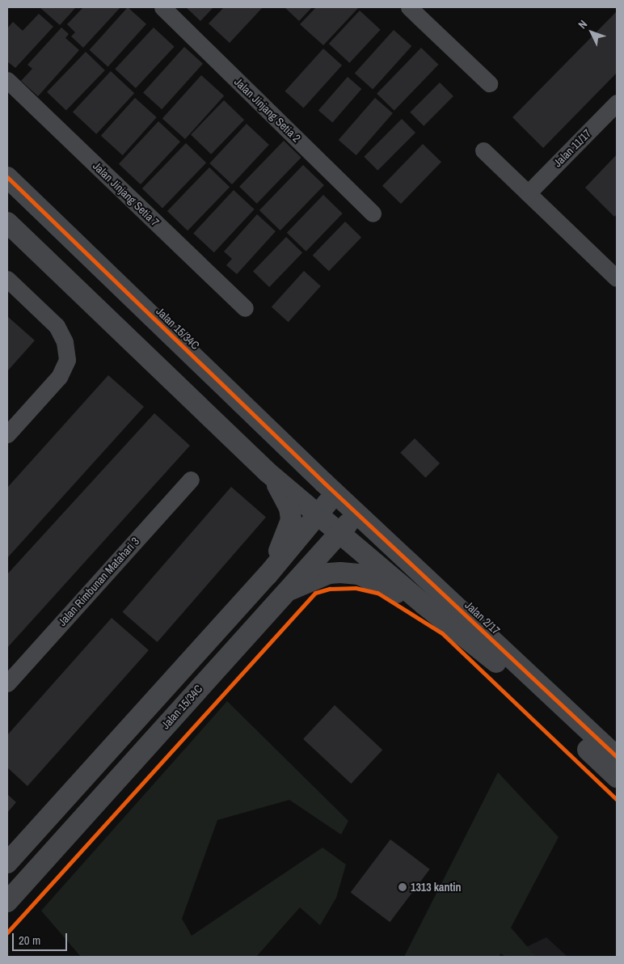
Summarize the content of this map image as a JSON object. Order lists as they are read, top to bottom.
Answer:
{
  "streets": {
    "street": [
      "Jalan Jinjang Setia 2",
      "Jalan 11/17",
      "Jalan Jinjang Setia 7",
      "Jalan 15/34C",
      "Jalan Rimbunan Matahari 3",
      "Jalan 2/17"
    ]
  },
  "crossings": [
    ["Jalan 15/34C", "Jalan 2/17"]
  ],
  "places": ["1313 kantin"],
  "scale_bar": "20 m",
  "north": "top left"
}
